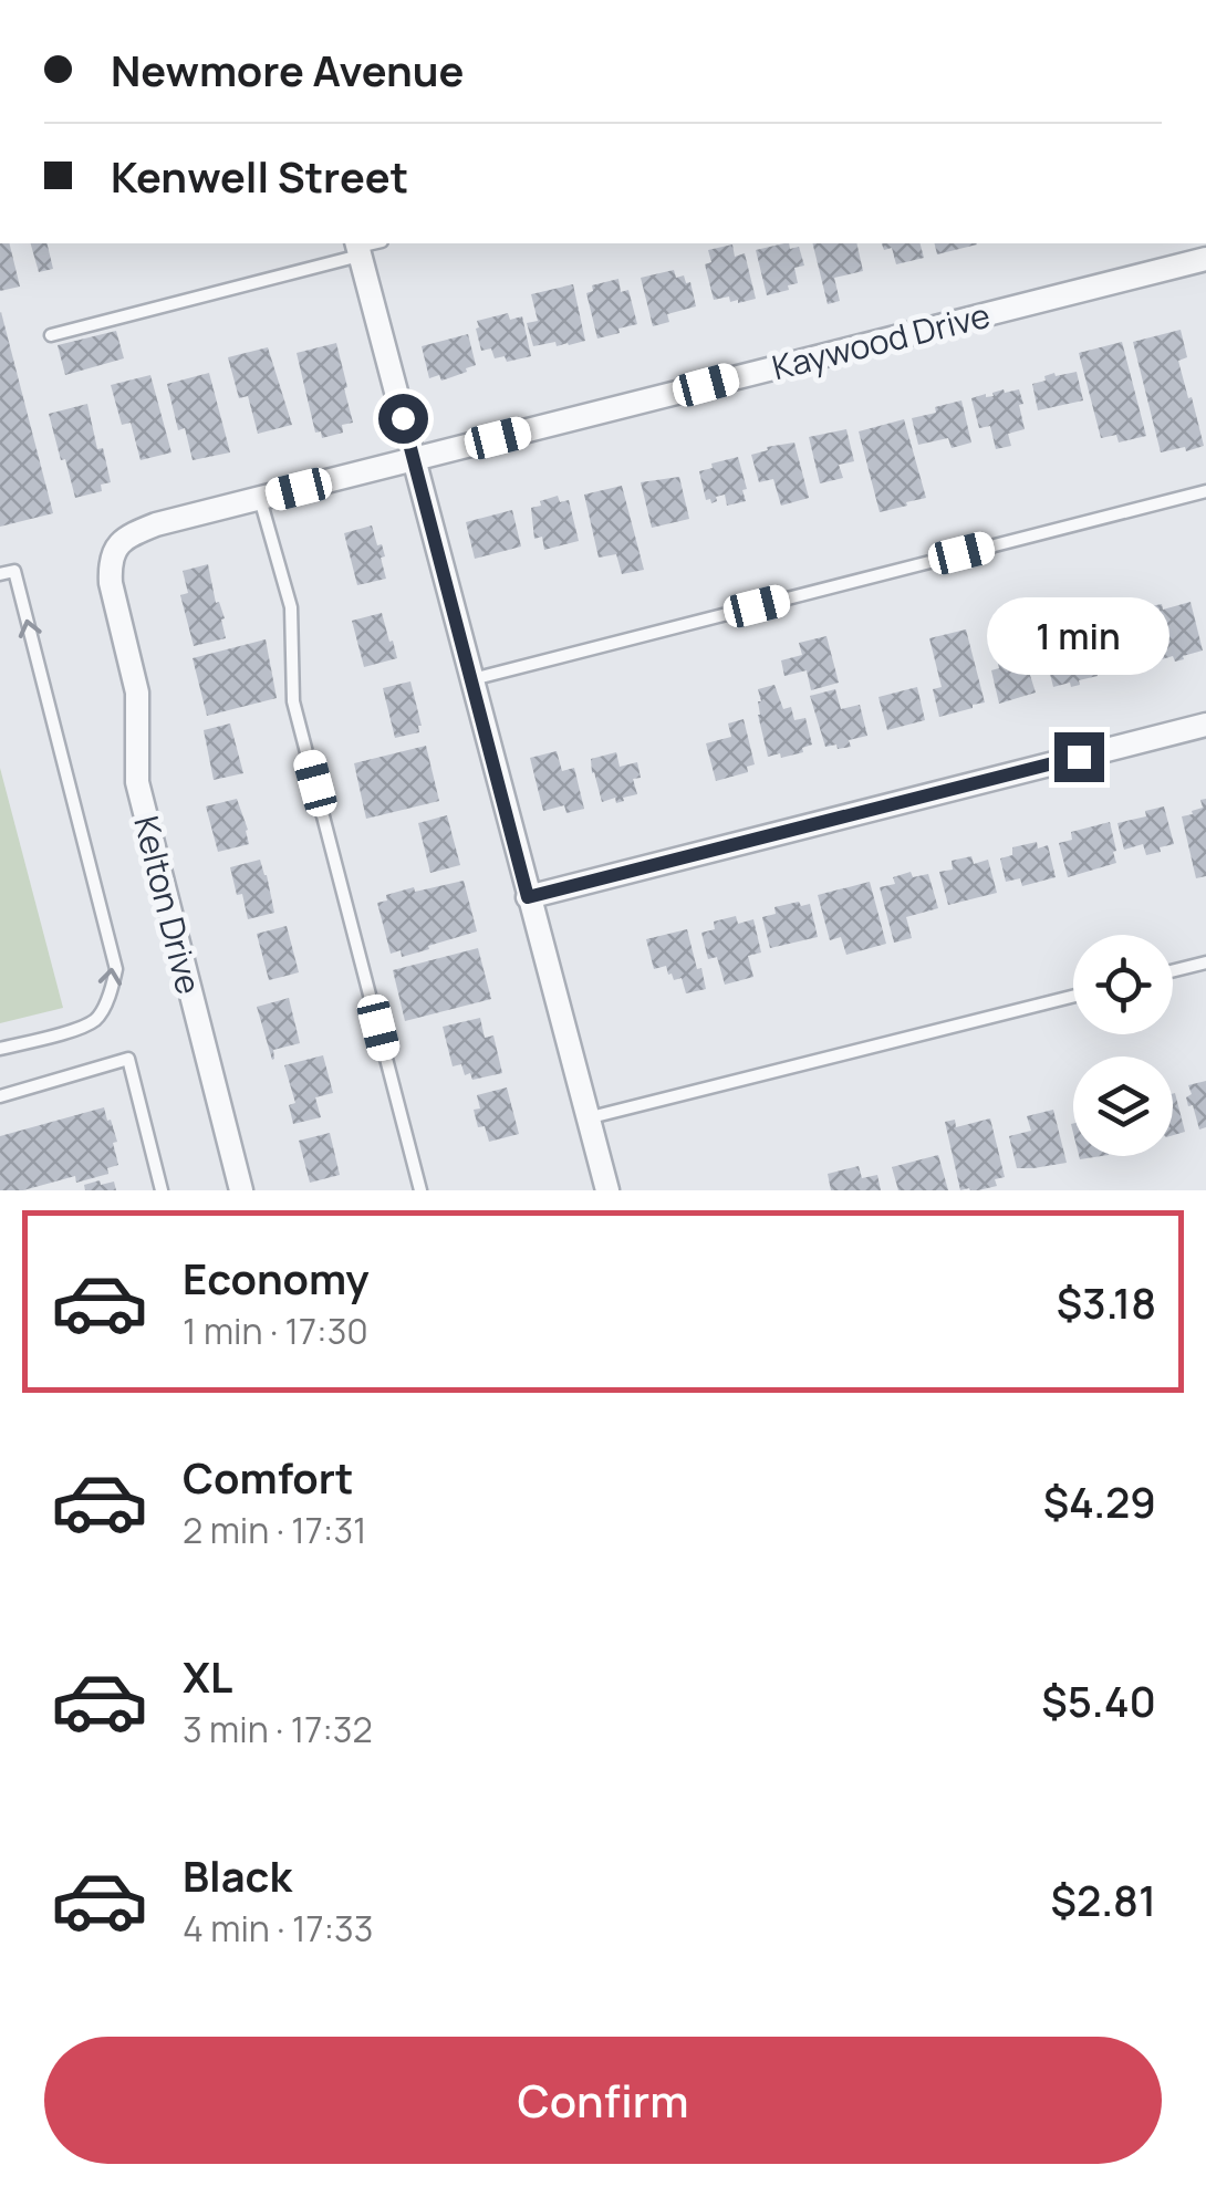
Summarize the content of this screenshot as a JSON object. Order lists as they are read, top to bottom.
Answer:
{
  "streets": {
    "street": ["Kaywood Drive", "Kelton Drive"]
  },
  "crossings": [
    ["Kaywood Drive", "Kelton Drive"]
  ],
  "page": {
    "banner": ["Newmore Avenue", "Kenwell Street"],
    "bubble": "1 min",
    "list": [
      {
        "name": "Economy",
        "note": "1 min · 17:30",
        "value": "$3.18"
      },
      {
        "name": "Comfort",
        "note": "2 min · 17:31",
        "value": "$4.29"
      },
      {
        "name": "XL",
        "note": "3 min · 17:32",
        "value": "$5.40"
      },
      {
        "name": "Black",
        "note": "4 min · 17:33",
        "value": "$2.81"
      }
    ],
    "buttons": "Confirm"
  }
}
